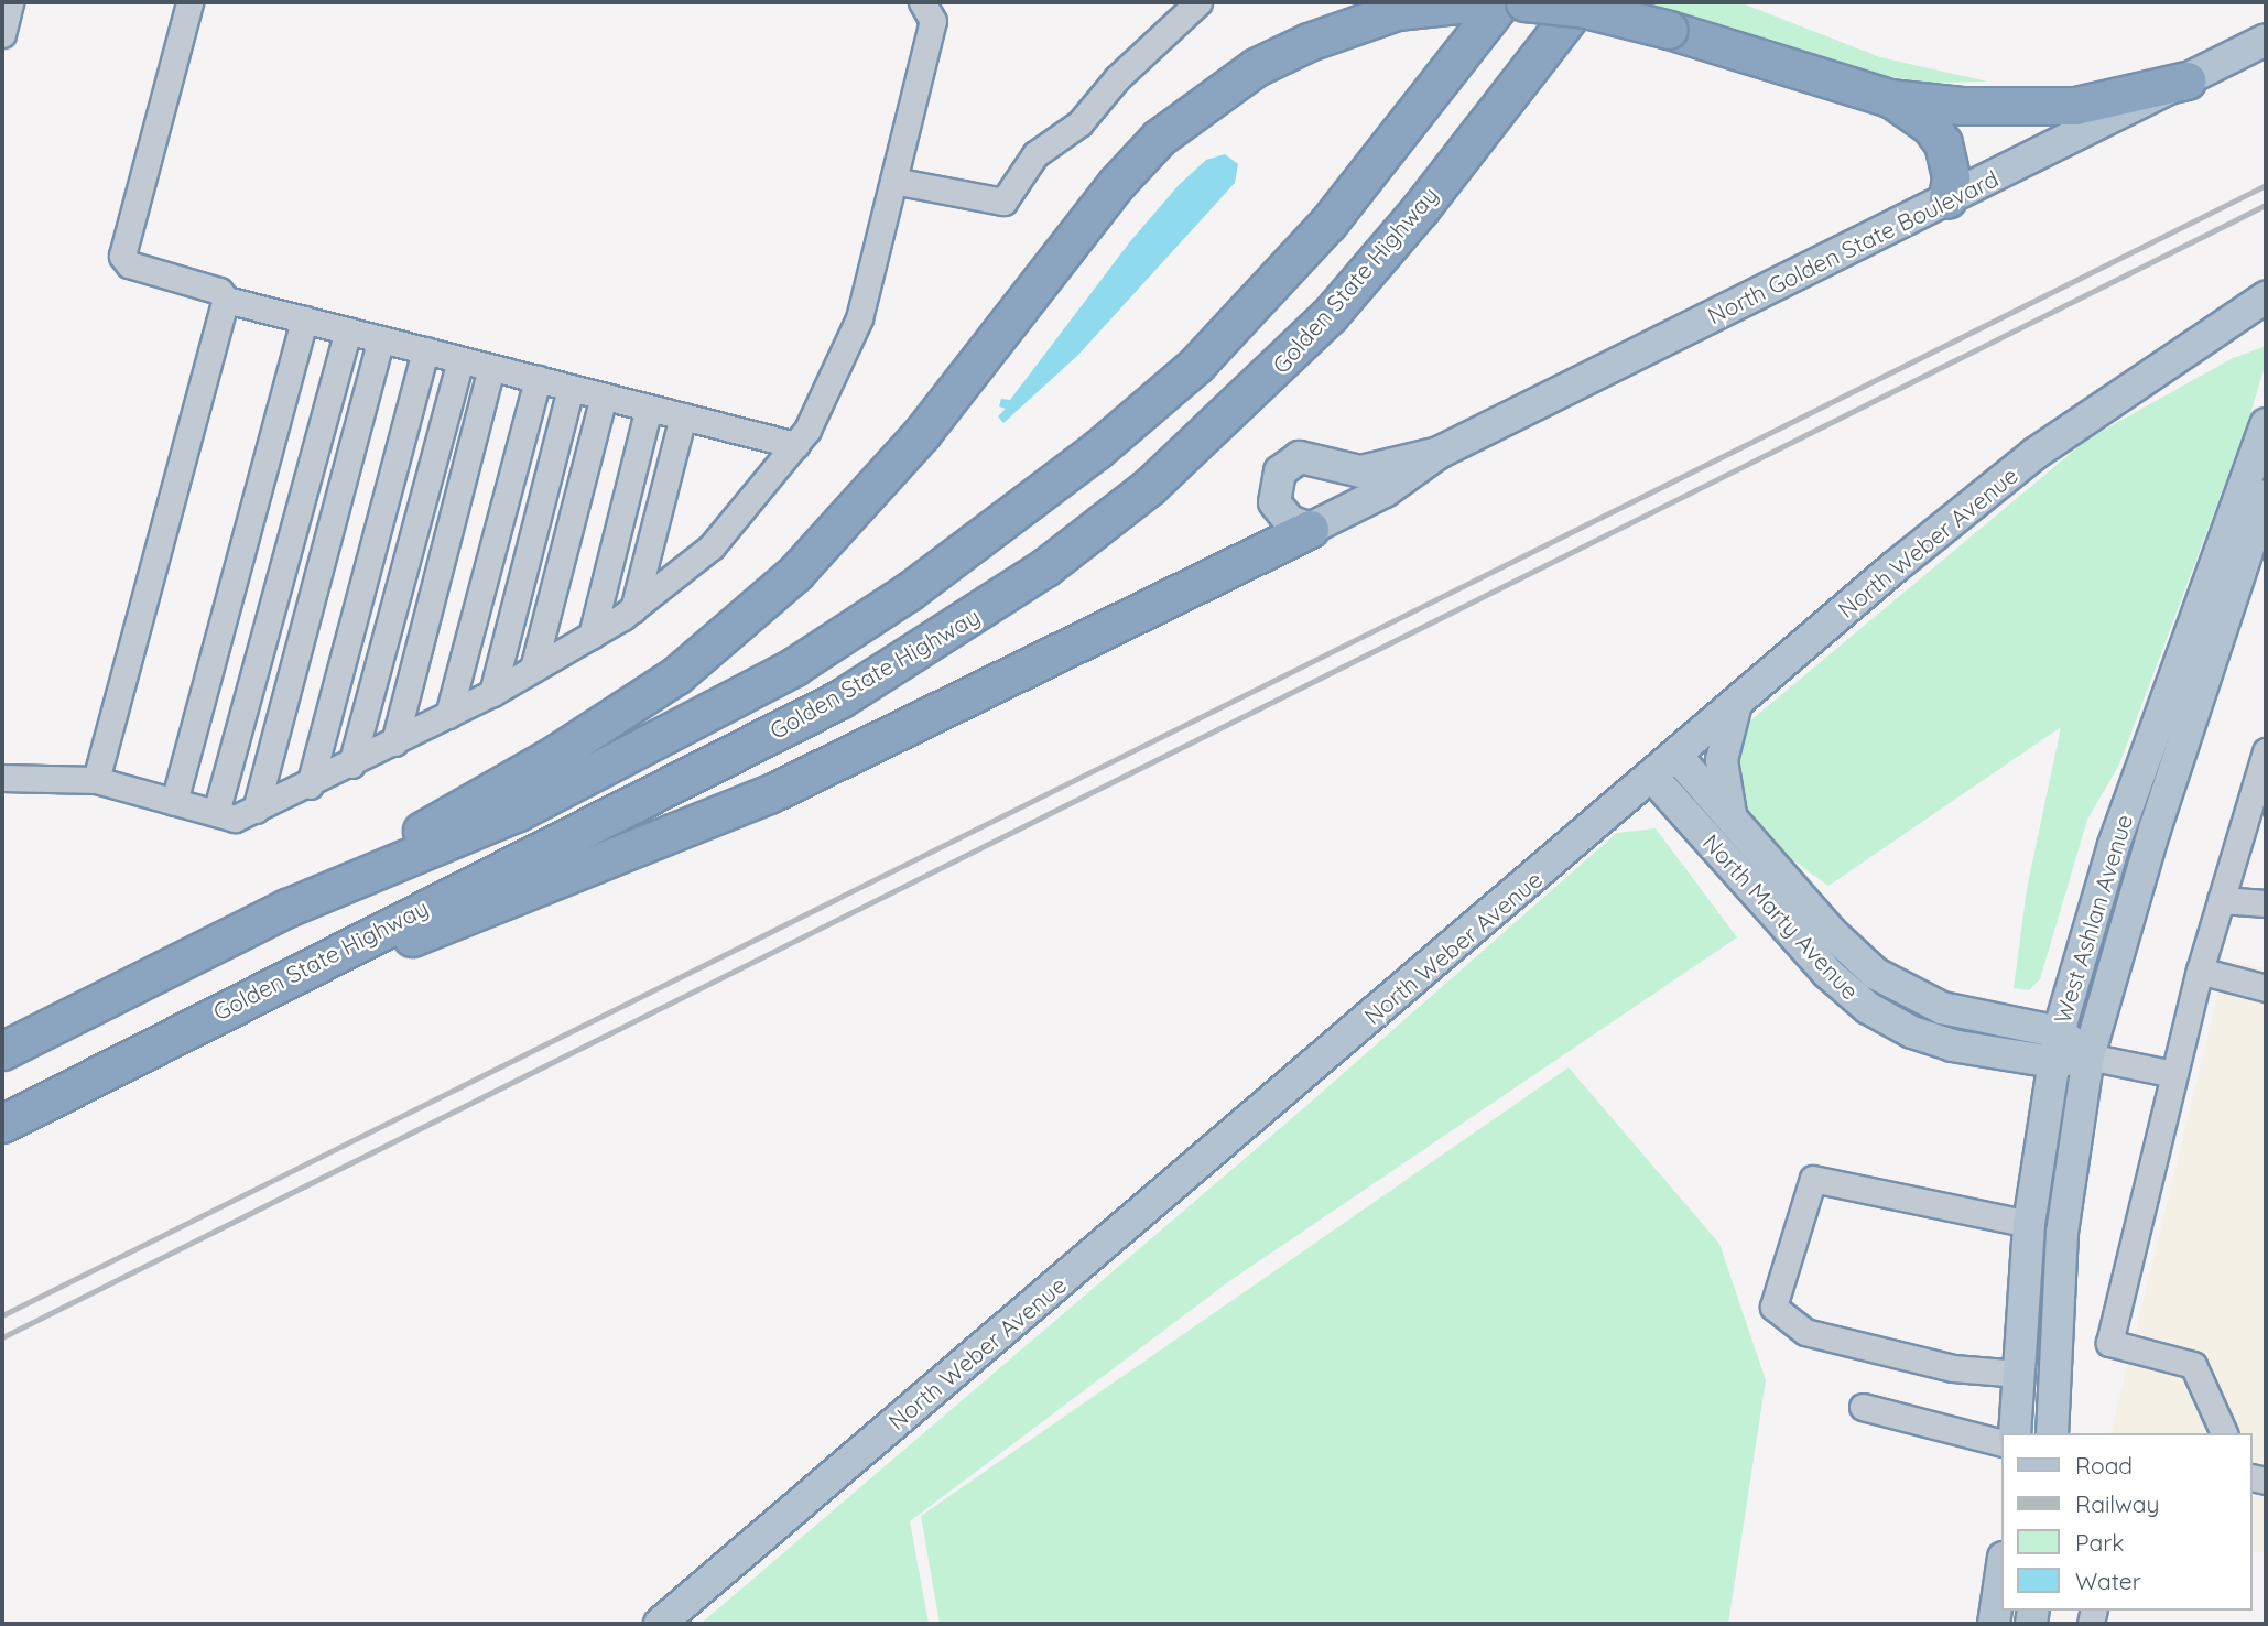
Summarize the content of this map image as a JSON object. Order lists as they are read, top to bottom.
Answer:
{
  "streets": {
    "highway": ["Golden State Highway"],
    "main road": [
      "North Golden State Boulevard",
      "North Weber Avenue",
      "North Marty Avenue",
      "West Ashlan Avenue"
    ]
  },
  "crossings": [
    ["North Weber Avenue", "North Marty Avenue"],
    ["North Marty Avenue", "West Ashlan Avenue"]
  ],
  "legend": [
    "Road",
    "Railway",
    "Park",
    "Water"
  ]
}
